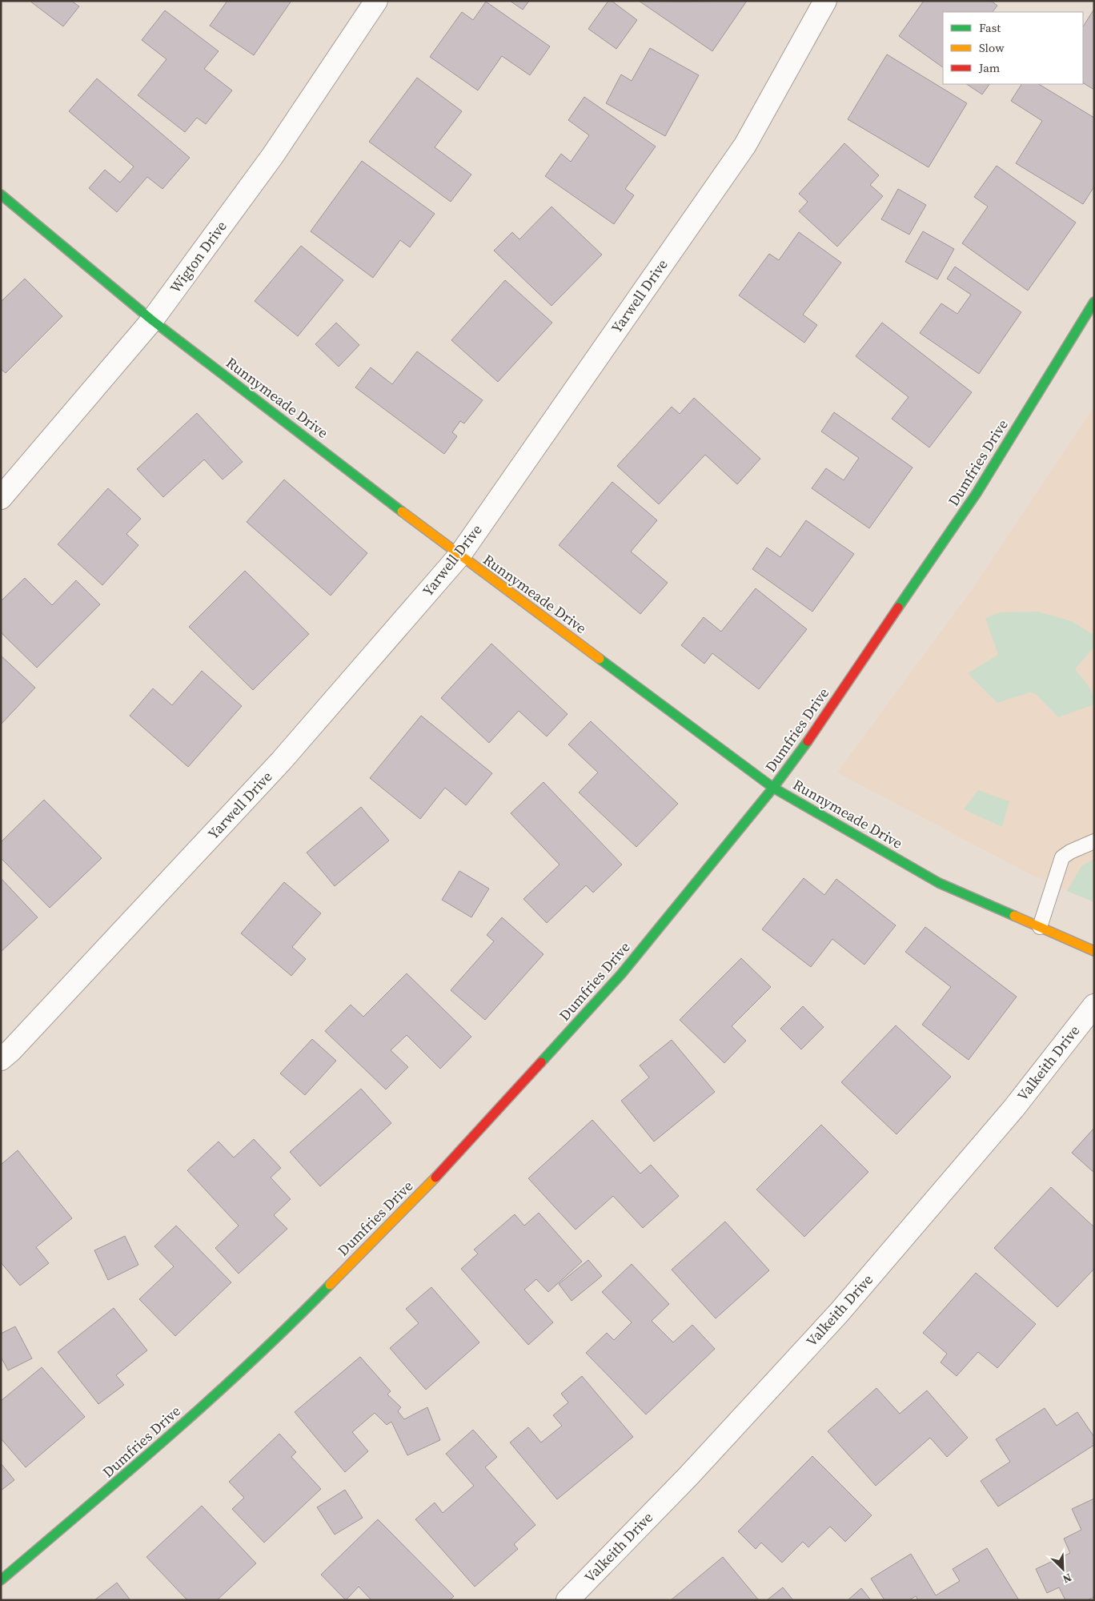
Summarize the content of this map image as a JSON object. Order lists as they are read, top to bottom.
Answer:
{
  "streets": {
    "street": [
      "Wigton Drive",
      "Yarwell Drive",
      "Runnymeade Drive",
      "Dumfries Drive",
      "Valkeith Drive"
    ]
  },
  "crossings": [
    ["Wigton Drive", "Runnymeade Drive"],
    ["Yarwell Drive", "Runnymeade Drive"],
    ["Runnymeade Drive", "Dumfries Drive"]
  ],
  "legend": ["Fast", "Slow", "Jam"],
  "north": "bottom right"
}
